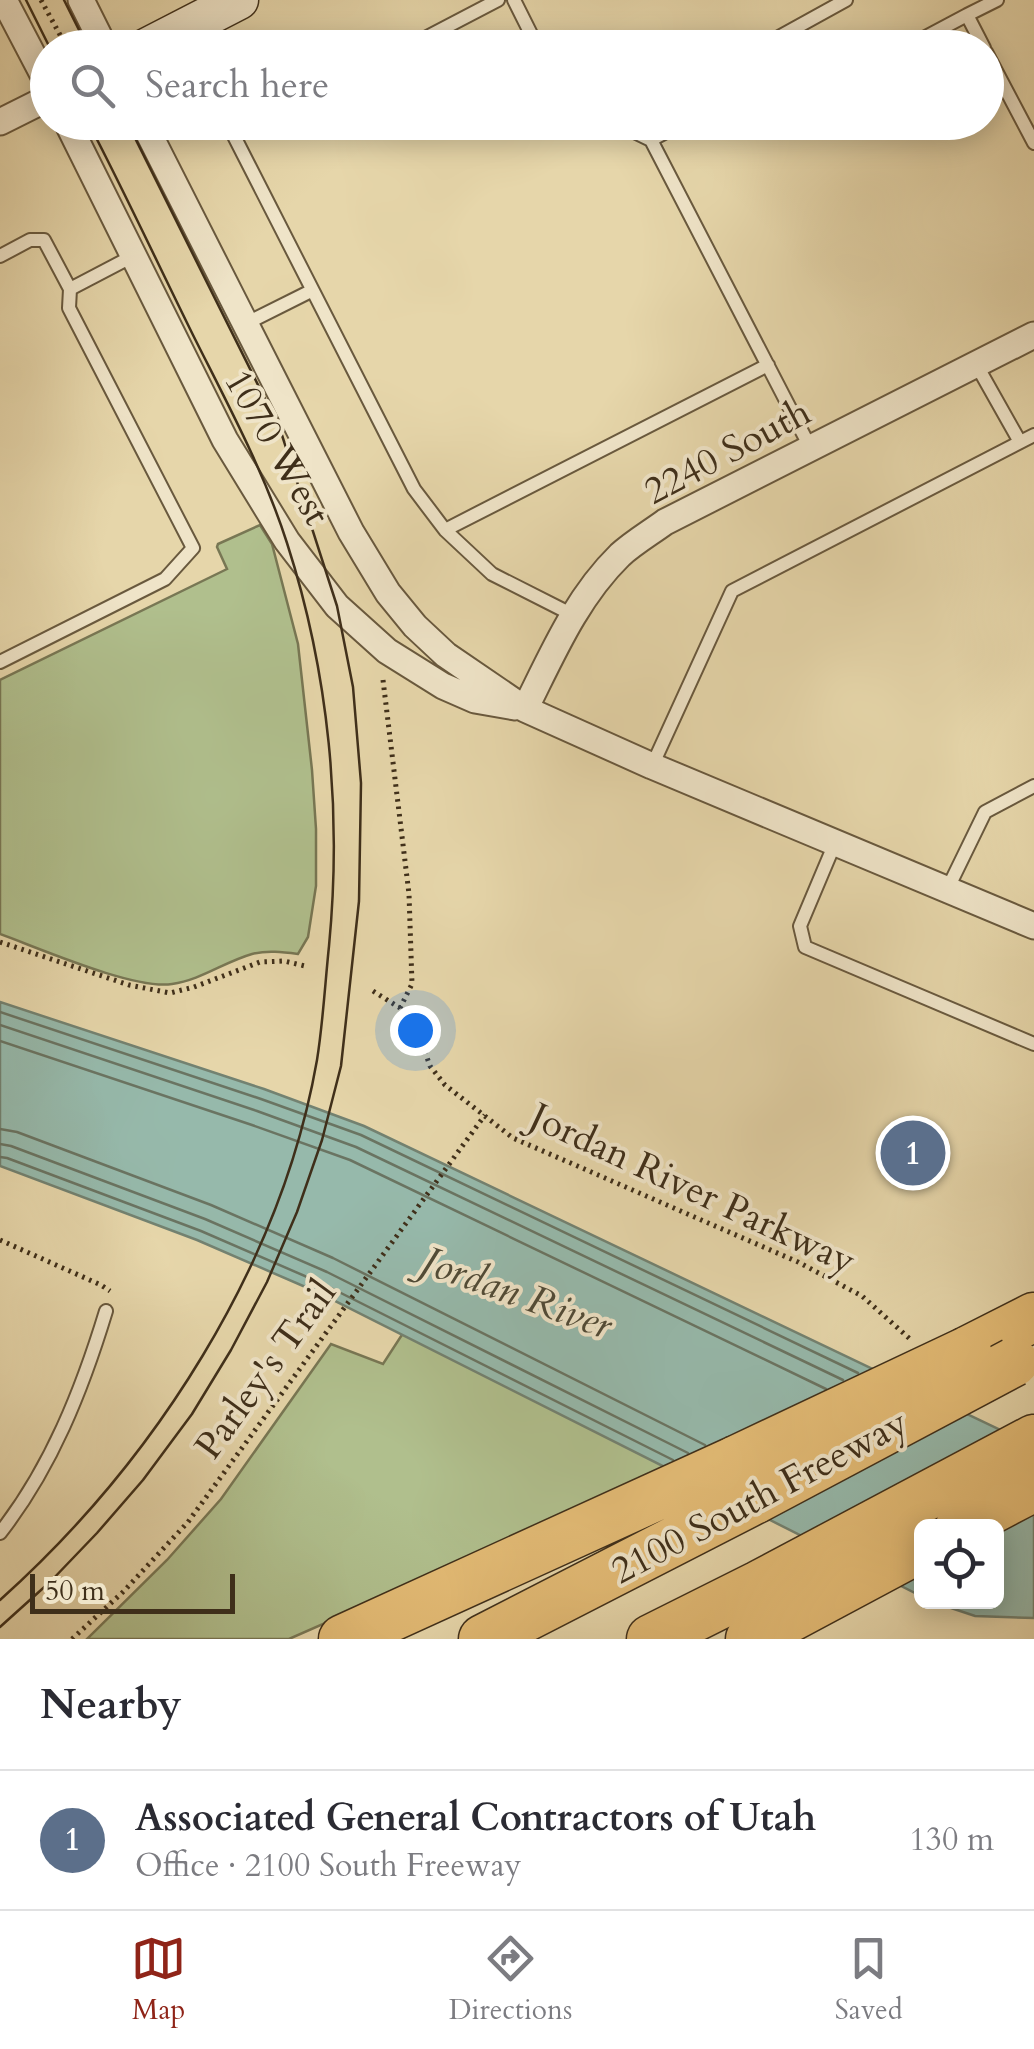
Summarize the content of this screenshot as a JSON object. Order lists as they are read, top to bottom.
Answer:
{
  "streets": {
    "highway": ["2100 South Freeway"],
    "street": ["1070 West", "2240 South"],
    "path": ["Jordan River Parkway", "Parley's Trail"]
  },
  "crossings": [
    ["1070 West", "2240 South"],
    ["Jordan River Parkway", "Parley's Trail"]
  ],
  "water": ["Jordan River"],
  "scale_bar": "50 m",
  "page": {
    "search": "Search here",
    "pins": "1",
    "scale": "50 m",
    "heading": "Nearby",
    "list": [
      {
        "mark": "1",
        "name": "Associated General Contractors of Utah",
        "note": "Office · 2100 South Freeway",
        "value": "130 m"
      }
    ],
    "nav": ["Map", "Directions", "Saved"]
  }
}
